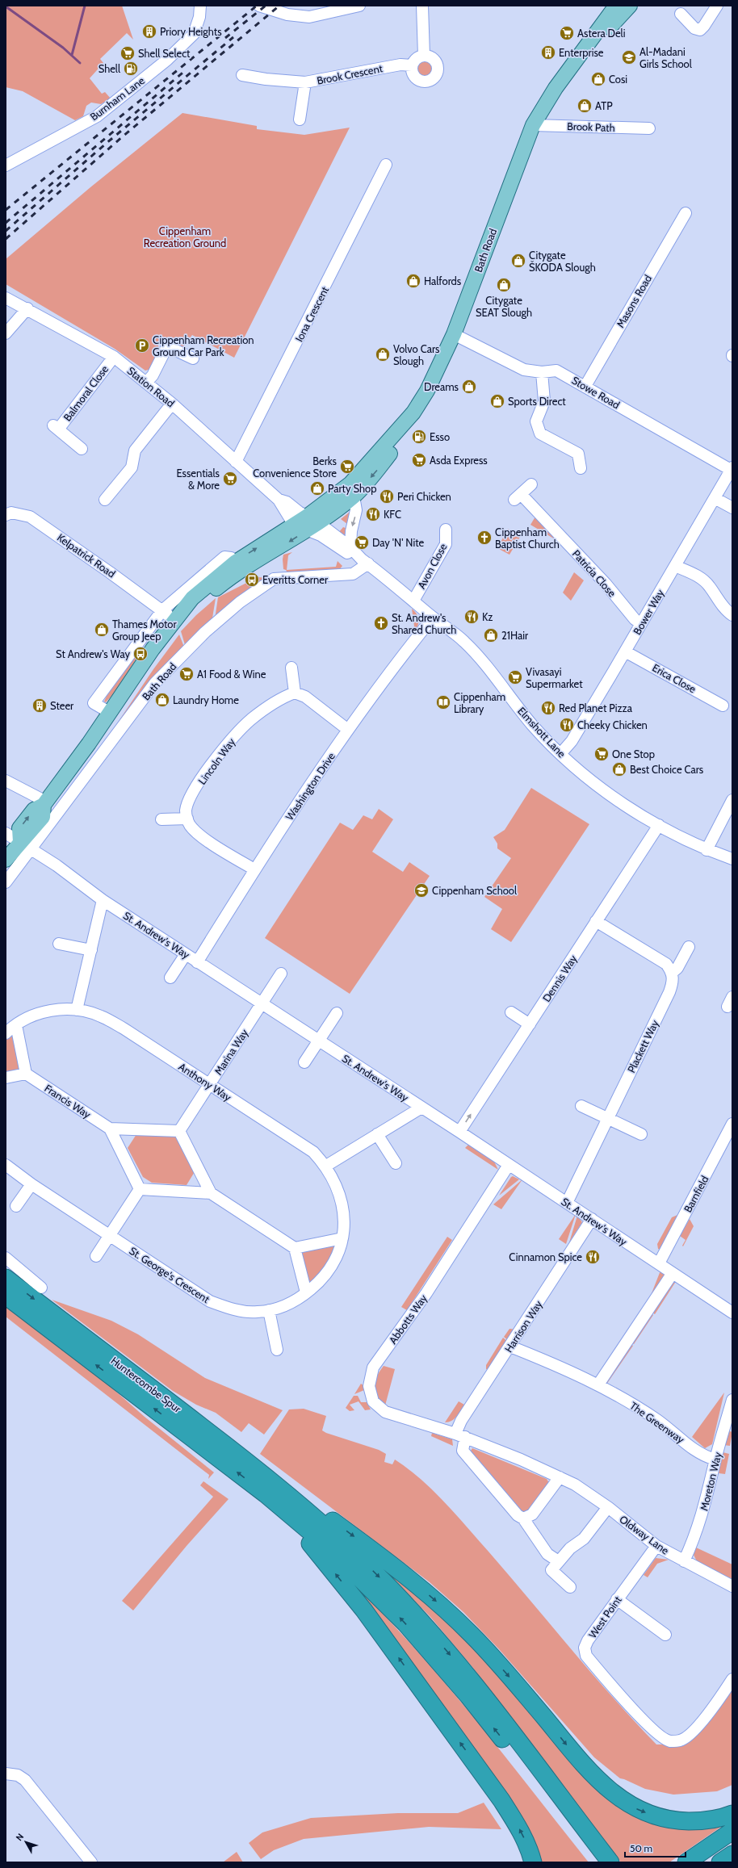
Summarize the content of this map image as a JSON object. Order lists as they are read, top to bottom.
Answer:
{
  "streets": {
    "highway": ["Huntercombe Spur"],
    "main road": ["Bath Road"],
    "street": [
      "Brook Crescent",
      "Burnham Lane",
      "Brook Path",
      "Masons Road",
      "Iona Crescent",
      "Station Road",
      "Stowe Road",
      "Balmoral Close",
      "Kelpatrick Road",
      "Avon Close",
      "Patricia Close",
      "Bower Way",
      "Erica Close",
      "Elmshott Lane",
      "Lincoln Way",
      "Washington Drive",
      "St. Andrew's Way",
      "Dennis Way",
      "Plackett Way",
      "Marina Way",
      "Anthony Way",
      "Francis Way",
      "Barnfield",
      "St. George's Crescent",
      "Abbotts Way",
      "Harrison Way",
      "The Greenway",
      "Moreton Way",
      "Oldway Lane",
      "West Point"
    ]
  },
  "crossings": [
    ["Brook Path", "Bath Road"],
    ["Bath Road", "Station Road"],
    ["Bath Road", "Stowe Road"],
    ["Bath Road", "Kelpatrick Road"],
    ["Bath Road", "Elmshott Lane"],
    ["Bath Road", "St. Andrew's Way"],
    ["Masons Road", "Stowe Road"],
    ["Iona Crescent", "Station Road"],
    ["Station Road", "Balmoral Close"],
    ["Station Road", "Elmshott Lane"],
    ["Stowe Road", "Bower Way"],
    ["Avon Close", "Elmshott Lane"],
    ["Patricia Close", "Bower Way"],
    ["Bower Way", "Erica Close"],
    ["Bower Way", "Elmshott Lane"],
    ["Elmshott Lane", "Washington Drive"],
    ["Elmshott Lane", "Dennis Way"],
    ["Washington Drive", "St. Andrew's Way"],
    ["St. Andrew's Way", "Dennis Way"],
    ["St. Andrew's Way", "Plackett Way"],
    ["St. Andrew's Way", "Marina Way"],
    ["St. Andrew's Way", "Barnfield"],
    ["St. Andrew's Way", "Abbotts Way"],
    ["St. Andrew's Way", "Harrison Way"],
    ["Marina Way", "Anthony Way"],
    ["Anthony Way", "St. George's Crescent"],
    ["Abbotts Way", "Harrison Way"],
    ["Abbotts Way", "Oldway Lane"],
    ["Harrison Way", "The Greenway"],
    ["Harrison Way", "Oldway Lane"],
    ["The Greenway", "Moreton Way"],
    ["Moreton Way", "Oldway Lane"],
    ["Oldway Lane", "West Point"]
  ],
  "one_way": ["Dennis Way"],
  "parks": ["Cippenham Recreation Ground"],
  "places": {
    "building": ["Priory Heights", "Enterprise", "Steer"],
    "supermarket": [
      "Astera Deli",
      "Shell Select",
      "Asda Express",
      "Berks Convenience Store",
      "Essentials & More",
      "Day 'N' Nite",
      "A1 Food & Wine",
      "Vivasayi Supermarket",
      "One Stop"
    ],
    "school or university": ["Al-Madani Girls School", "Cippenham School"],
    "fuel station": ["Shell", "Esso"],
    "shop": [
      "Cosi",
      "ATP",
      "Citygate ŠKODA Slough",
      "Halfords",
      "Citygate SEAT Slough",
      "Volvo Cars Slough",
      "Dreams",
      "Sports Direct",
      "Party Shop",
      "Thames Motor Group Jeep",
      "21Hair",
      "Laundry Home",
      "Best Choice Cars"
    ],
    "parking": ["Cippenham Recreation Ground Car Park"],
    "restaurant": [
      "Peri Chicken",
      "KFC",
      "Kz",
      "Red Planet Pizza",
      "Cheeky Chicken",
      "Cinnamon Spice"
    ],
    "church": ["Cippenham Baptist Church", "St. Andrew's Shared Church"],
    "bus stop": ["Everitts Corner", "St Andrew's Way"],
    "library": ["Cippenham Library"]
  },
  "scale_bar": "50 m",
  "north": "top left"
}
